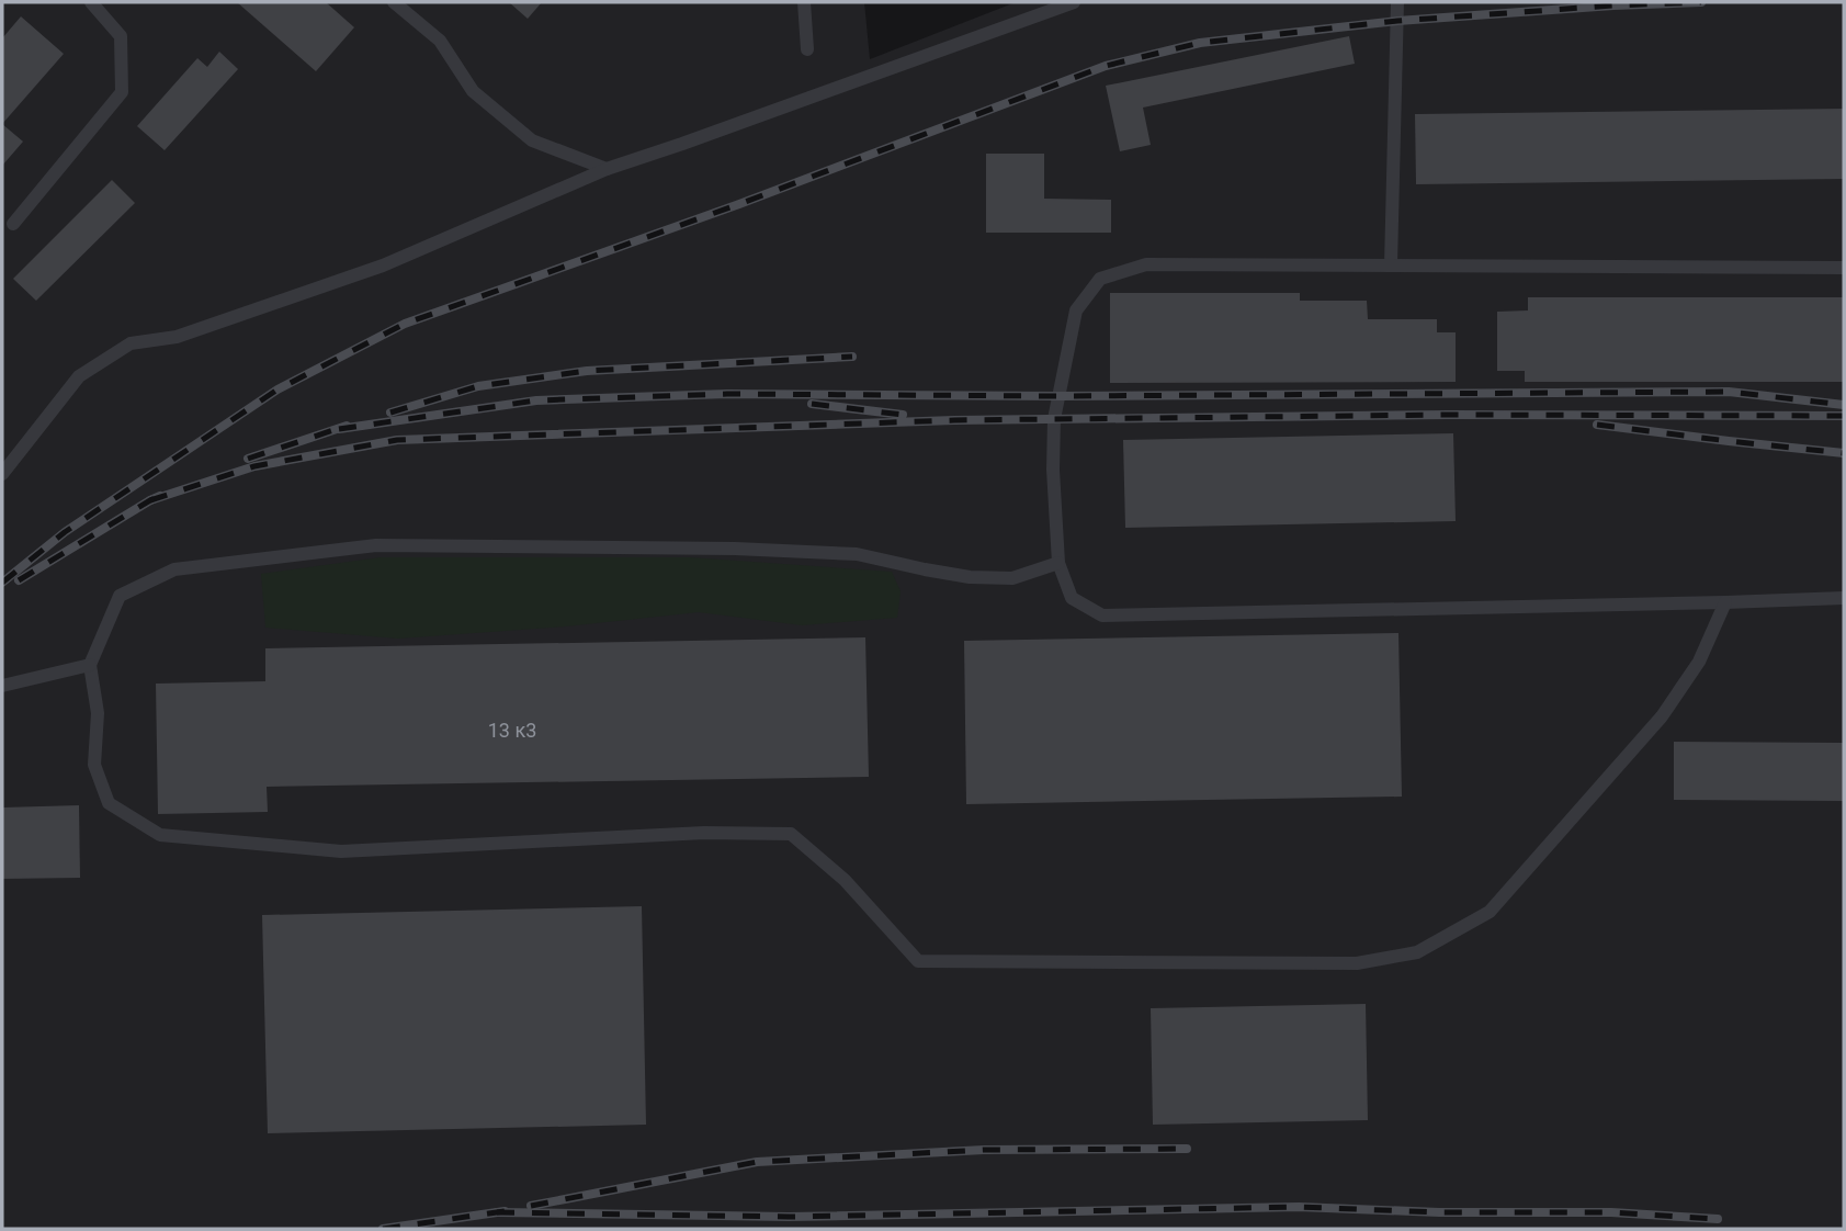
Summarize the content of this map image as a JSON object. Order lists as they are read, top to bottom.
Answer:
{
  "house_numbers": ["13 к3"]
}
